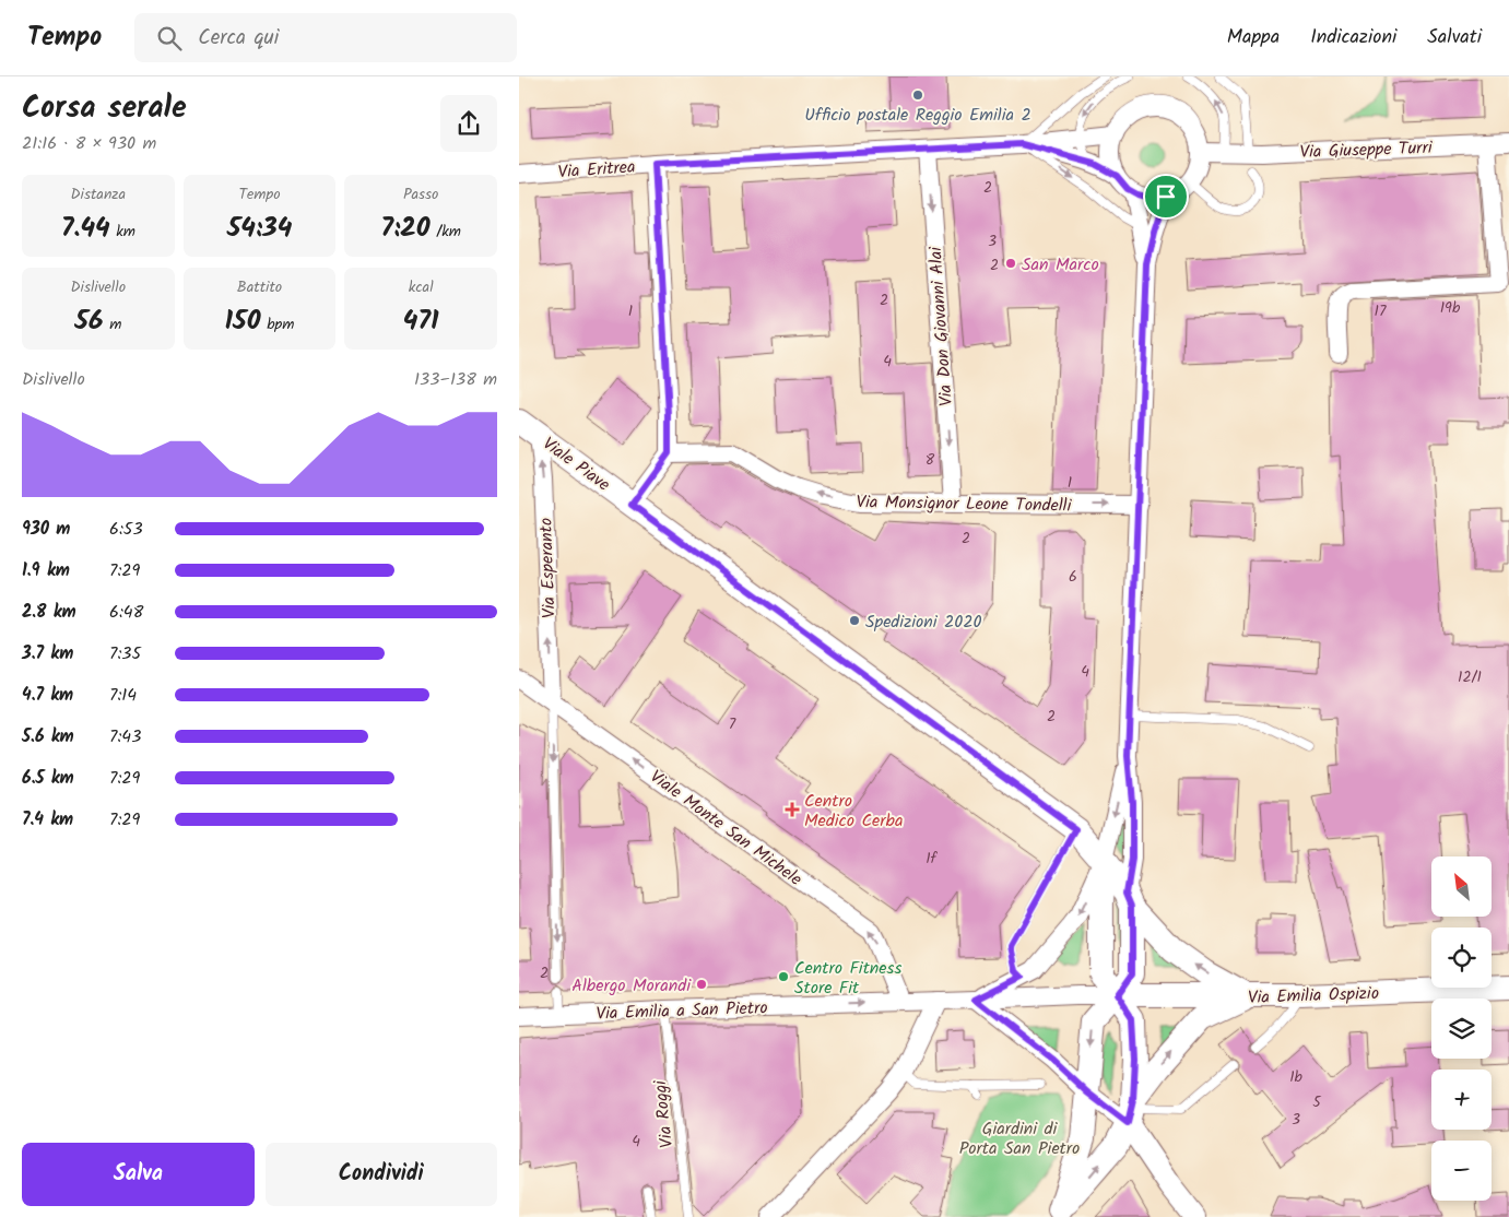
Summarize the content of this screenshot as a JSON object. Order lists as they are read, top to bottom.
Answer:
{
  "streets": {
    "main road": ["Viale Piave", "Via Emilia Ospizio"],
    "street": [
      "Via Giuseppe Turri",
      "Via Eritrea",
      "Via Don Giovanni Alai",
      "Via Monsignor Leone Tondelli",
      "Via Esperanto",
      "Viale Monte San Michele",
      "Via Emilia a San Pietro"
    ],
    "lane": ["Via Roggi"]
  },
  "crossings": [
    ["Via Eritrea", "Via Don Giovanni Alai"],
    ["Via Don Giovanni Alai", "Via Monsignor Leone Tondelli"],
    ["Viale Piave", "Via Esperanto"],
    ["Viale Piave", "Via Emilia Ospizio"],
    ["Viale Piave", "Via Emilia a San Pietro"],
    ["Via Esperanto", "Viale Monte San Michele"],
    ["Viale Monte San Michele", "Via Emilia a San Pietro"],
    ["Via Emilia Ospizio", "Via Emilia a San Pietro"],
    ["Via Emilia a San Pietro", "Via Roggi"]
  ],
  "one_way": ["Via Don Giovanni Alai", "Via Esperanto", "Viale Monte San Michele"],
  "parks": ["Giardini di Porta San Pietro"],
  "places": {
    "other": [
      "Ufficio postale Reggio Emilia 2",
      "San Marco",
      "Spedizioni 2020",
      "Centro Fitness Store Fit",
      "Albergo Morandi"
    ],
    "health": ["Centro Medico Cerba"]
  },
  "house_numbers": [
    "2",
    "3",
    "2",
    "2",
    "19b",
    "1",
    "17",
    "4",
    "8",
    "1",
    "2",
    "6",
    "4",
    "12/1",
    "2",
    "7",
    "1f",
    "2",
    "1b",
    "5",
    "3",
    "4"
  ],
  "north": "top left",
  "page": {
    "header": "Tempo",
    "search": "Cerca qui",
    "nav": ["Mappa", "Indicazioni", "Salvati"],
    "heading": ["Corsa serale", "21:16 · 8 × 930 m"],
    "stats": [
      ["Distanza", "7.44 km"],
      ["Tempo", "54:34"],
      ["Passo", "7:20 /km"],
      ["Dislivello", "56 m"],
      ["Battito", "150 bpm"],
      ["kcal", "471"]
    ],
    "chart": ["Dislivello", "133–138 m"],
    "list": [
      {
        "name": "930 m",
        "note": "6:53"
      },
      {
        "name": "1.9 km",
        "note": "7:29"
      },
      {
        "name": "2.8 km",
        "note": "6:48"
      },
      {
        "name": "3.7 km",
        "note": "7:35"
      },
      {
        "name": "4.7 km",
        "note": "7:14"
      },
      {
        "name": "5.6 km",
        "note": "7:43"
      },
      {
        "name": "6.5 km",
        "note": "7:29"
      },
      {
        "name": "7.4 km",
        "note": "7:29"
      }
    ],
    "map_buttons": ["+", "−"],
    "buttons": ["Salva", "Condividi"]
  }
}
